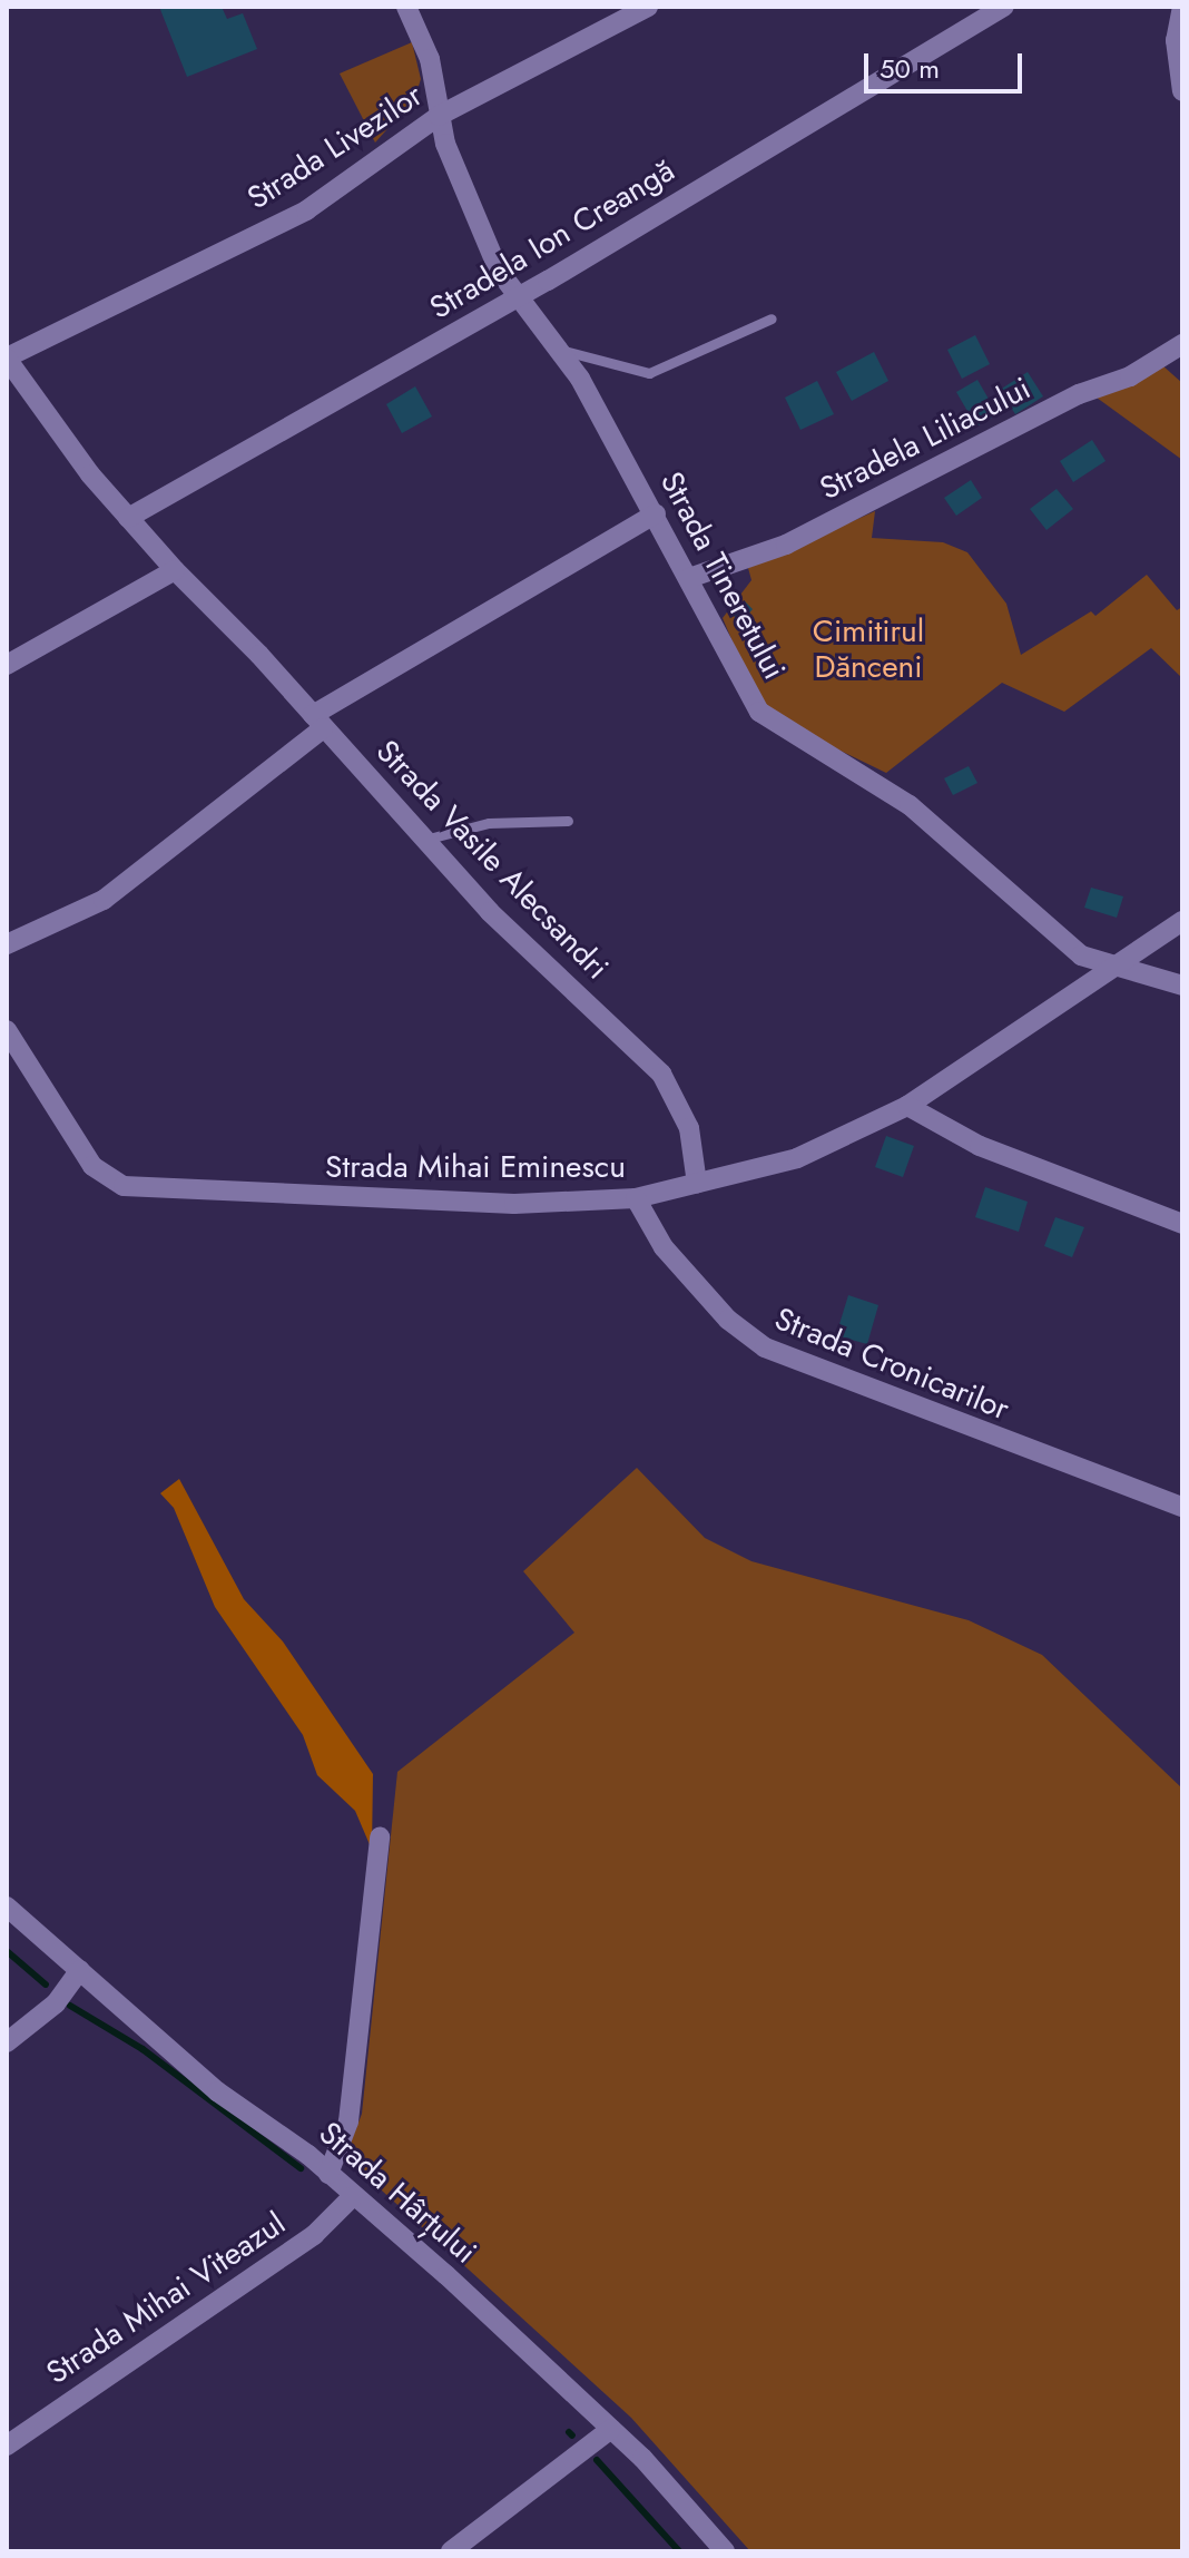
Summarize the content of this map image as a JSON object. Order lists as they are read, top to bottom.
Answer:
{
  "streets": {
    "street": [
      "Strada Livezilor",
      "Stradela Ion Creangă",
      "Stradela Liliacului",
      "Strada Tineretului",
      "Strada Vasile Alecsandri",
      "Strada Mihai Eminescu",
      "Strada Cronicarilor",
      "Strada Hârțului",
      "Strada Mihai Viteazul"
    ]
  },
  "crossings": [
    ["Strada Livezilor", "Strada Tineretului"],
    ["Strada Livezilor", "Strada Vasile Alecsandri"],
    ["Stradela Ion Creangă", "Strada Tineretului"],
    ["Stradela Ion Creangă", "Strada Vasile Alecsandri"],
    ["Stradela Liliacului", "Strada Tineretului"],
    ["Strada Tineretului", "Strada Mihai Eminescu"],
    ["Strada Vasile Alecsandri", "Strada Mihai Eminescu"],
    ["Strada Mihai Eminescu", "Strada Cronicarilor"],
    ["Strada Hârțului", "Strada Mihai Viteazul"]
  ],
  "parks": ["Cimitirul Dănceni"],
  "scale_bar": "50 m"
}
